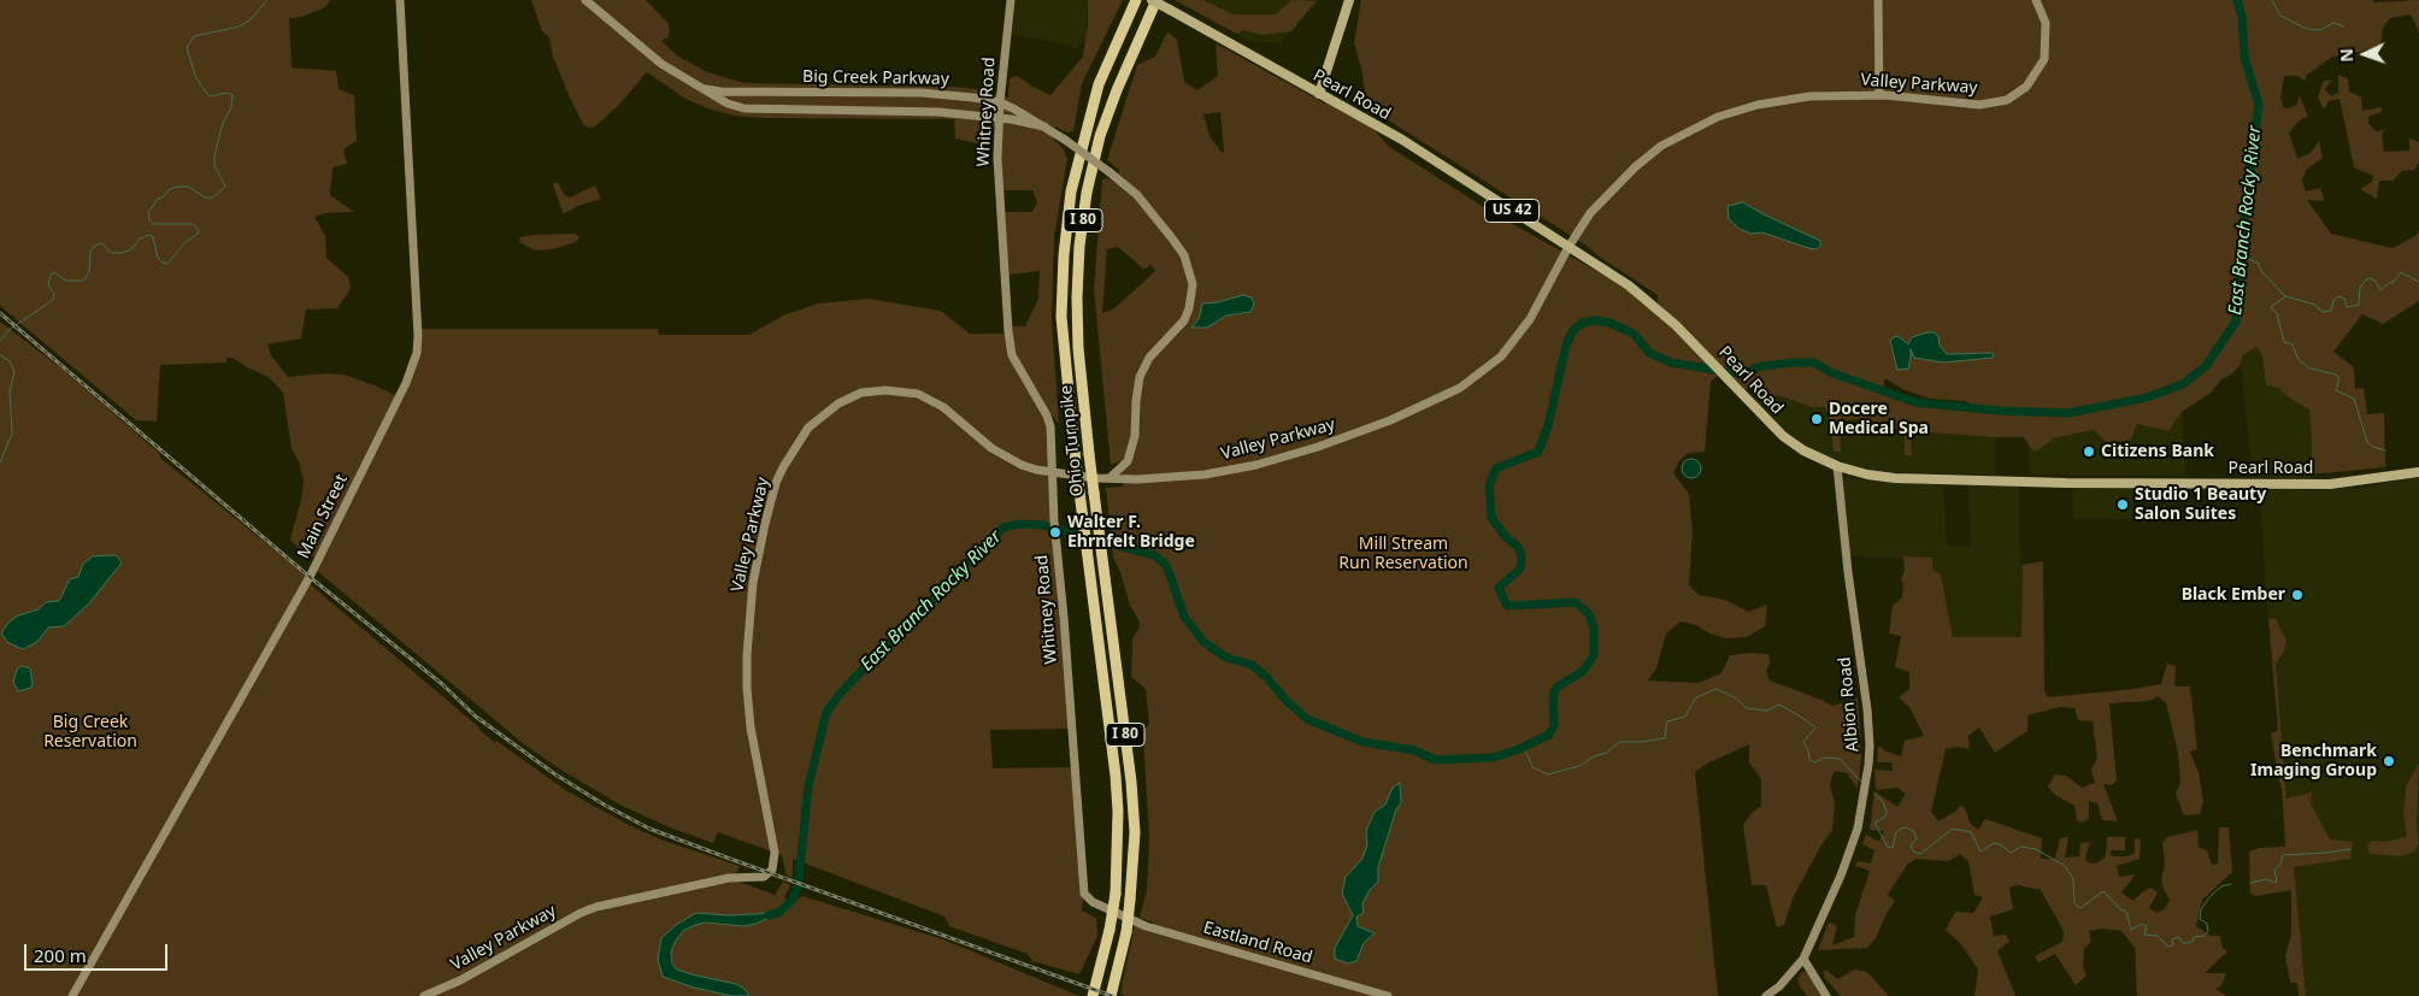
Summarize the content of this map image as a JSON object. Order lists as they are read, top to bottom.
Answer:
{
  "streets": {
    "highway": ["I 80", "Ohio Turnpike"],
    "main road": ["Pearl Road", "US 42"],
    "street": [
      "Big Creek Parkway",
      "Valley Parkway",
      "Whitney Road",
      "Main Street",
      "Albion Road",
      "Eastland Road"
    ]
  },
  "crossings": [
    ["Big Creek Parkway", "Whitney Road"],
    ["Valley Parkway", "Pearl Road"],
    ["Valley Parkway", "Whitney Road"],
    ["Pearl Road", "Albion Road"],
    ["Whitney Road", "Eastland Road"]
  ],
  "water": ["East Branch Rocky River"],
  "parks": ["Mill Stream Run Reservation", "Big Creek Reservation"],
  "places": [
    "Docere Medical Spa",
    "Citizens Bank",
    "Studio 1 Beauty Salon Suites",
    "Walter F. Ehrnfelt Bridge",
    "Black Ember",
    "Benchmark Imaging Group"
  ],
  "scale_bar": "200 m",
  "north": "left"
}
